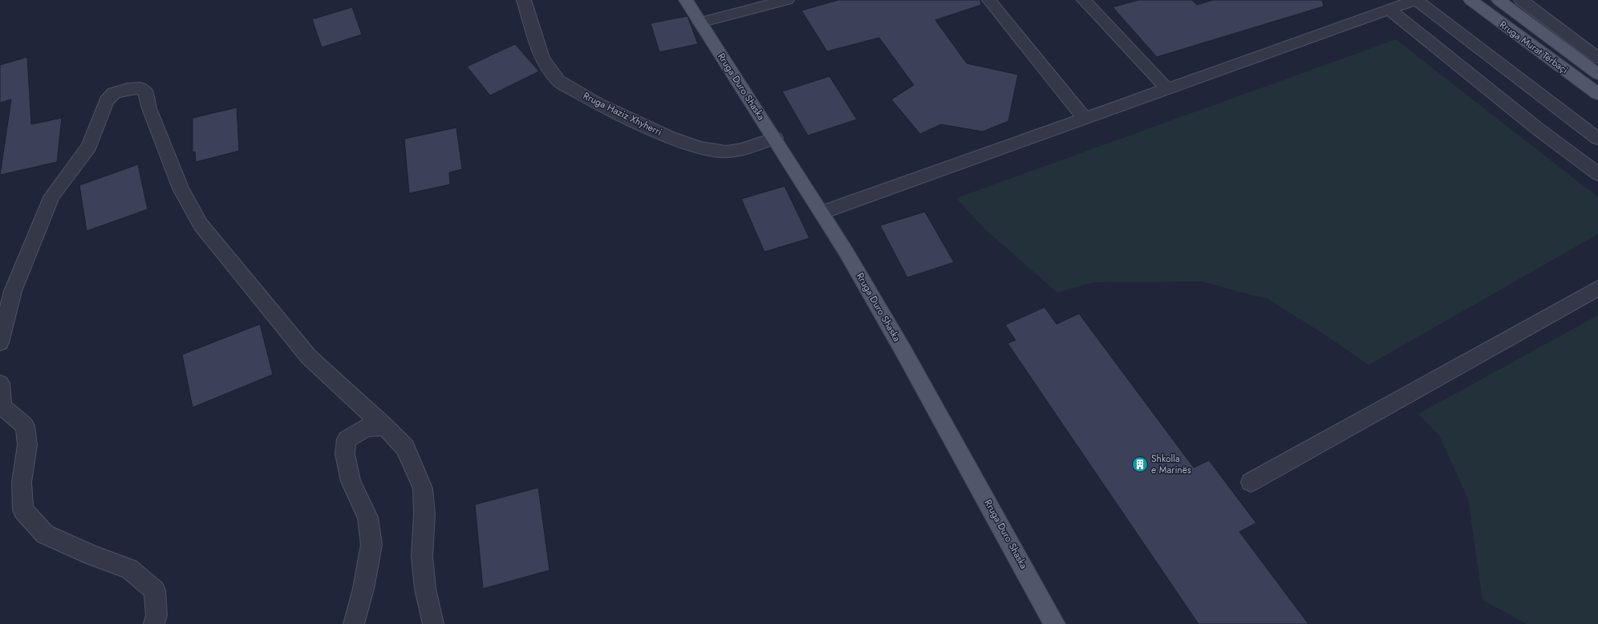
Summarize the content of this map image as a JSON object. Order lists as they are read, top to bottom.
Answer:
{
  "streets": {
    "main road": ["Rruga Murat Tërbaçi", "Rruga Duro Shaska"],
    "street": ["Rruga Haziz Xhyherri"]
  },
  "crossings": [
    ["Rruga Duro Shaska", "Rruga Haziz Xhyherri"]
  ],
  "places": {
    "building": ["Shkolla e Marinës"]
  }
}
